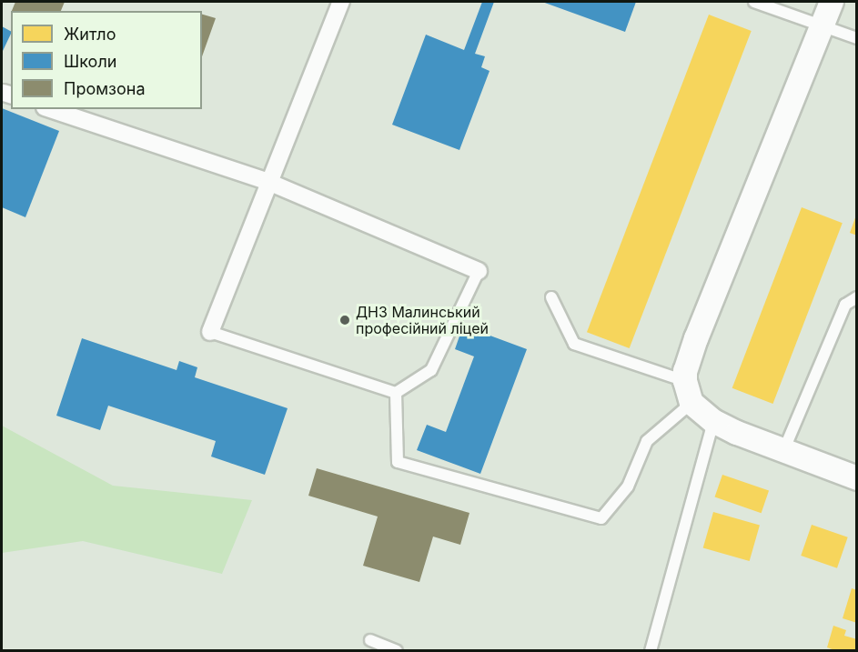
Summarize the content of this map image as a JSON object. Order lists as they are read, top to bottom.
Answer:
{
  "places": ["ДНЗ Малинський професійний ліцей"],
  "legend": ["Житло", "Школи", "Промзона"]
}
